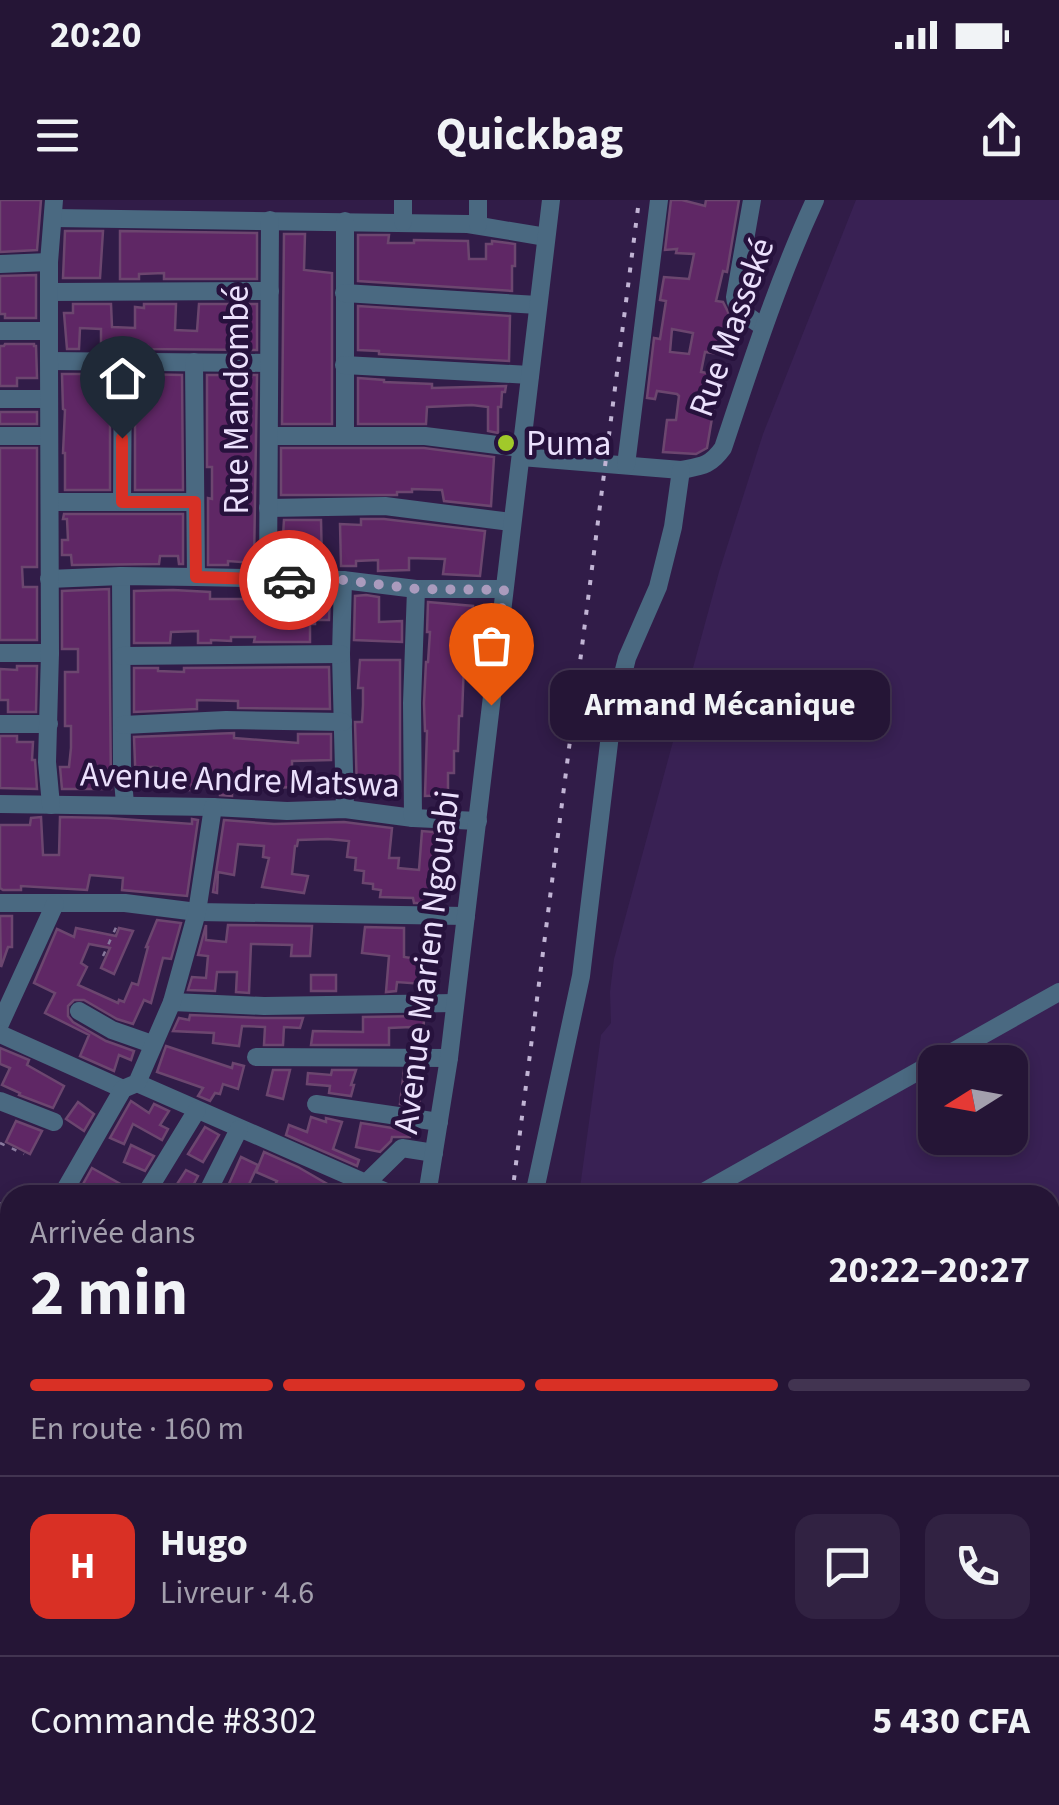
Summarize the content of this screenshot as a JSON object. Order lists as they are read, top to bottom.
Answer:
{
  "streets": {
    "street": [
      "Rue Masseké",
      "Rue Mandombé",
      "Avenue Andre Matswa",
      "Avenue Marien Ngouabi"
    ]
  },
  "crossings": [
    ["Avenue Andre Matswa", "Avenue Marien Ngouabi"]
  ],
  "places": ["Puma", "Armand Mécanique"],
  "north": "left",
  "page": {
    "status": "20:20",
    "header": "Quickbag",
    "bubble": "Armand Mécanique",
    "heading": ["2 min", "Arrivée dans", "20:22–20:27"],
    "panel": [
      "Hugo",
      "Livreur · 4.6",
      "Commande #8302",
      "5 430 CFA"
    ],
    "bar": "En route · 160 m",
    "round": "H"
  }
}
